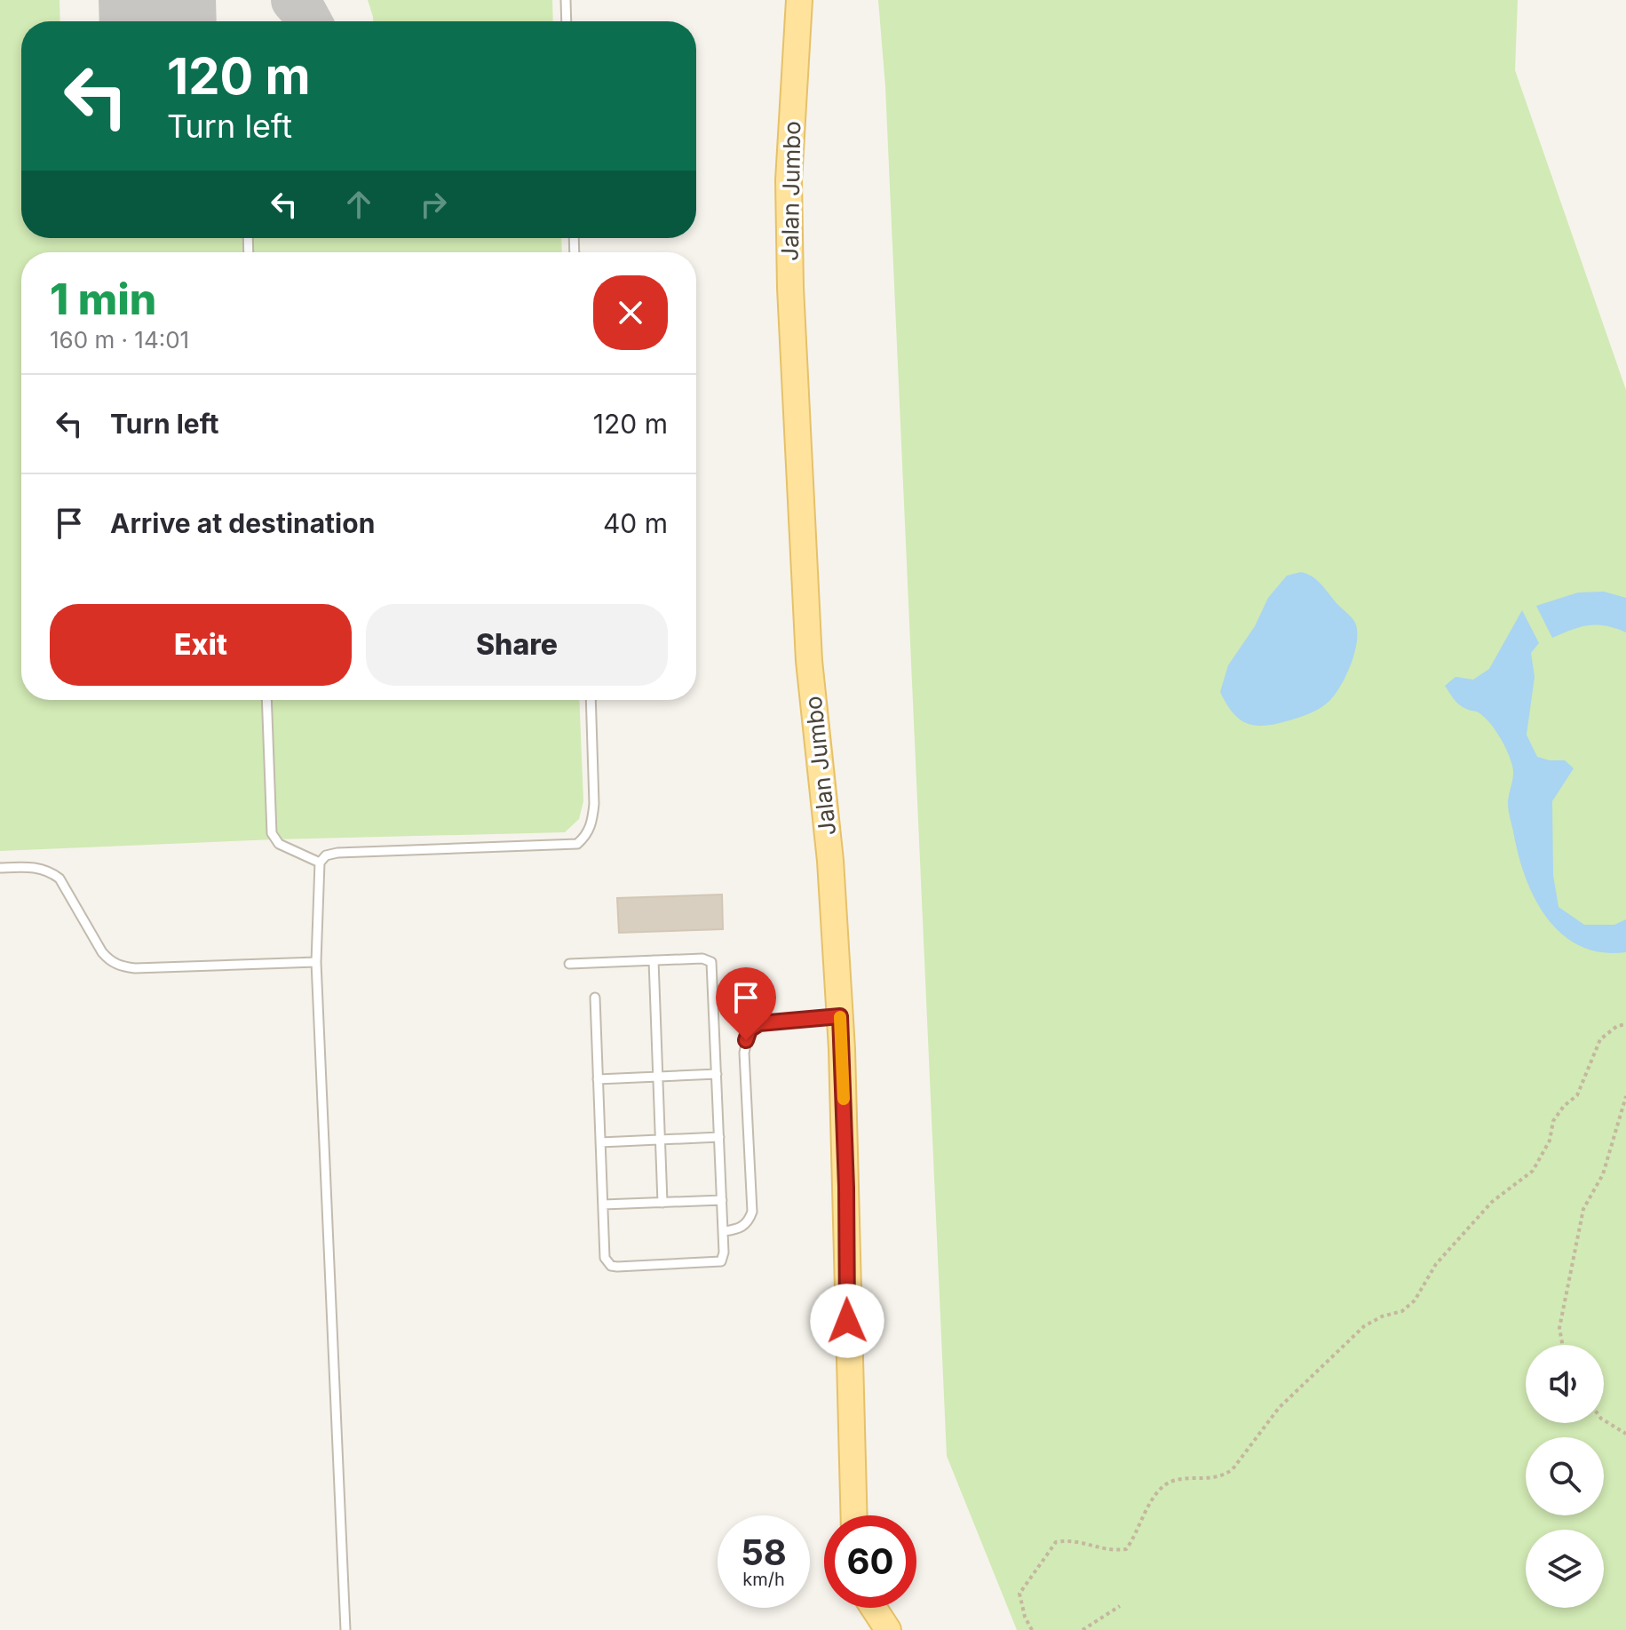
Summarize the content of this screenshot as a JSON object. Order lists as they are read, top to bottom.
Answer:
{
  "streets": {
    "main road": ["Jalan Jumbo"]
  },
  "page": {
    "turn": ["120 m", "Turn left"],
    "heading": ["1 min", "160 m · 14:01"],
    "list": [
      {
        "name": "Turn left",
        "value": "120 m"
      },
      {
        "name": "Arrive at destination",
        "value": "40 m"
      }
    ],
    "buttons": ["Exit", "Share"],
    "speed": "58 km/h",
    "limit": "60"
  }
}
